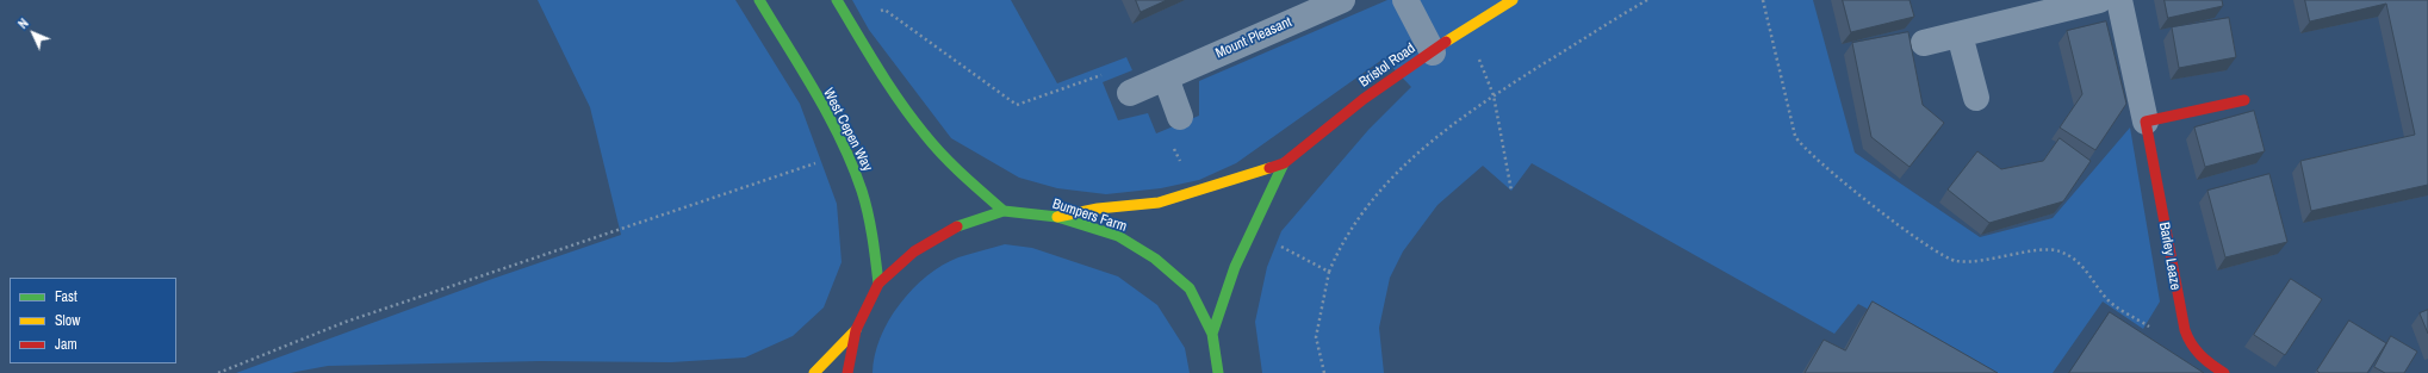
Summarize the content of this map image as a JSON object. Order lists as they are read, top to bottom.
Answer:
{
  "streets": {
    "main road": [
      "Bristol Road",
      "West Cepen Way",
      "Bumpers Farm",
      "Barley Leaze"
    ],
    "street": ["Mount Pleasant"]
  },
  "crossings": [
    ["Bristol Road", "Bumpers Farm"],
    ["West Cepen Way", "Bumpers Farm"]
  ],
  "legend": ["Fast", "Slow", "Jam"],
  "north": "top left"
}
